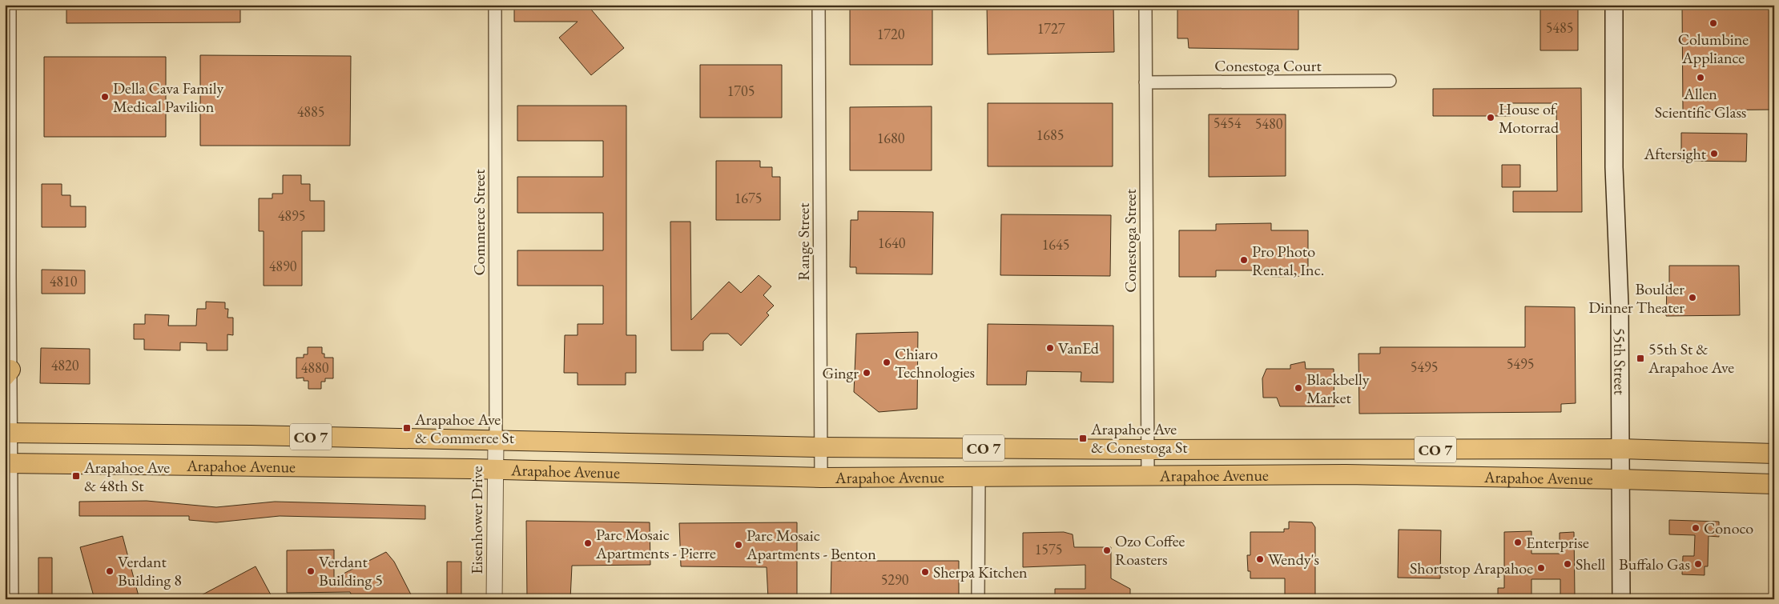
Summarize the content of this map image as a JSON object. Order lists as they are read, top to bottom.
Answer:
{
  "streets": {
    "main road": ["55th Street", "CO 7", "Arapahoe Avenue"],
    "street": [
      "Conestoga Court",
      "Commerce Street",
      "Conestoga Street",
      "Range Street",
      "Eisenhower Drive"
    ]
  },
  "crossings": [
    ["Conestoga Court", "Conestoga Street"],
    ["Commerce Street", "Arapahoe Avenue"],
    ["Commerce Street", "Eisenhower Drive"],
    ["Conestoga Street", "Arapahoe Avenue"],
    ["Range Street", "Arapahoe Avenue"],
    ["55th Street", "Arapahoe Avenue"],
    ["Arapahoe Avenue", "Eisenhower Drive"]
  ],
  "places": {
    "other": [
      "Columbine Appliance",
      "Allen Scientific Glass",
      "Della Cava Family Medical Pavilion",
      "House of Motorrad",
      "Aftersight",
      "Pro Photo Rental, Inc.",
      "Boulder Dinner Theater",
      "VanEd",
      "Chiaro Technologies",
      "Gingr",
      "Blackbelly Market",
      "Conoco",
      "Enterprise",
      "Parc Mosaic Apartments - Pierre",
      "Parc Mosaic Apartments - Benton",
      "Ozo Coffee Roasters",
      "Wendy's",
      "Shell",
      "Buffalo Gas",
      "Shortstop Arapahoe",
      "Verdant Building 8",
      "Verdant Building 5",
      "Sherpa Kitchen"
    ],
    "transit": [
      "55th St & Arapahoe Ave",
      "Arapahoe Ave & Commerce St",
      "Arapahoe Ave & Conestoga St",
      "Arapahoe Ave & 48th St"
    ]
  },
  "house_numbers": [
    "5485",
    "1727",
    "1720",
    "1705",
    "4885",
    "5454",
    "5480",
    "1685",
    "1680",
    "1675",
    "4895",
    "1640",
    "1645",
    "4890",
    "4810",
    "5495",
    "4820",
    "5495",
    "4880",
    "1575",
    "5290"
  ]
}
